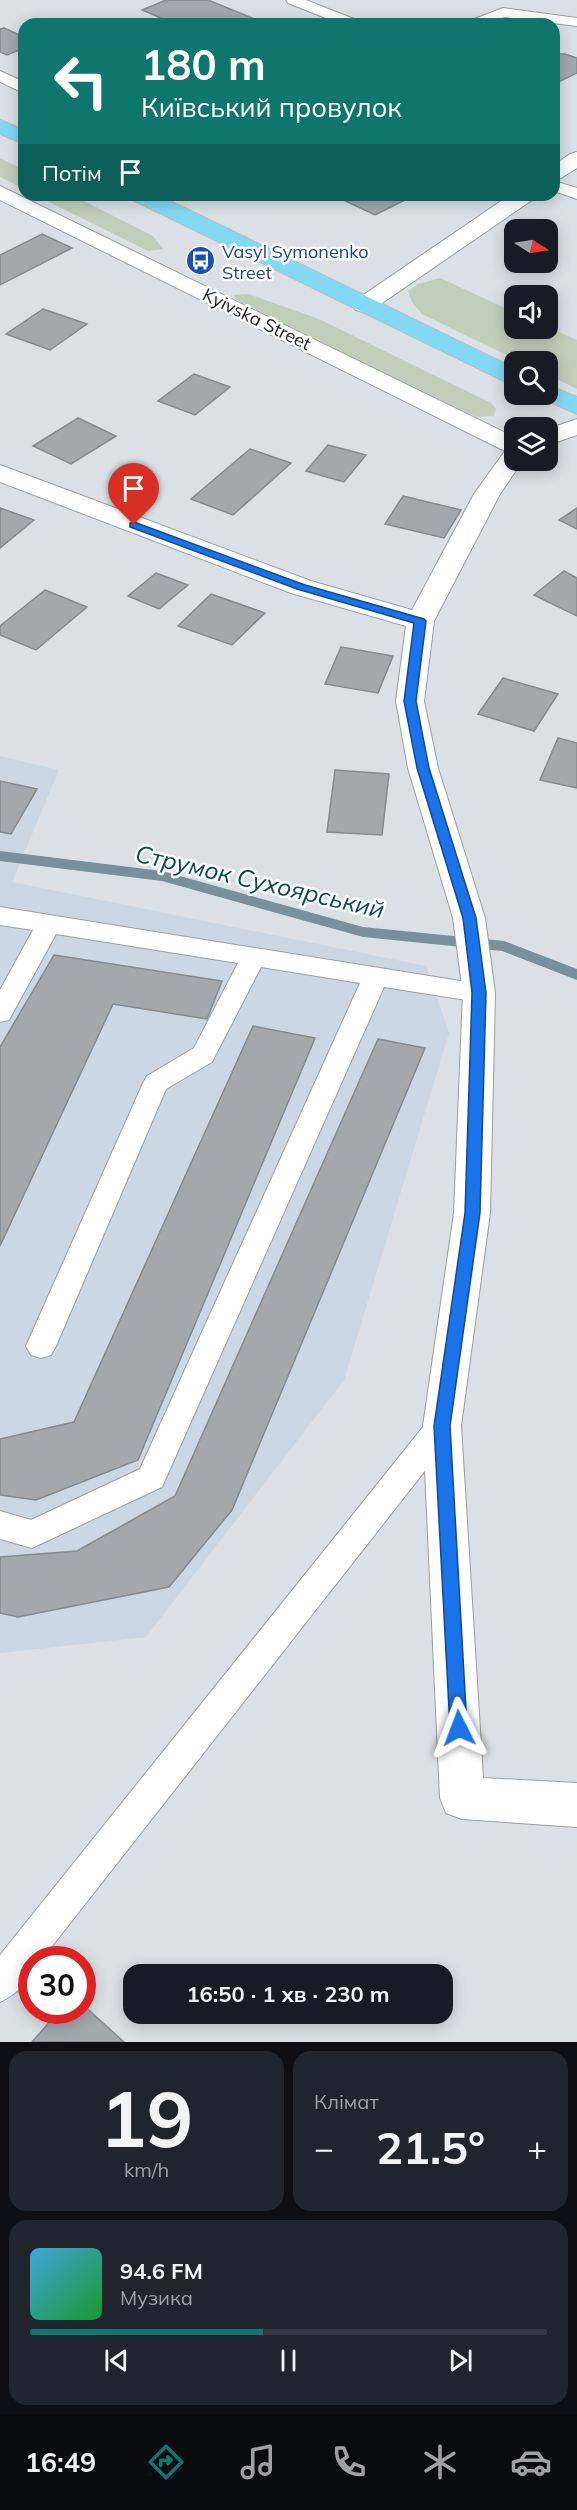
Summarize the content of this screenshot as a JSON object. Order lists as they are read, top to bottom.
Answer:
{
  "streets": {
    "street": ["Kyivska Street"]
  },
  "water": ["Струмок Сухоярський"],
  "places": {
    "bus stop": ["Vasyl Symonenko Street"]
  },
  "north": "right",
  "page": {
    "turn": ["180 m", "Київський провулок"],
    "then": "Потім",
    "limit": "30",
    "trip": "16:50 · 1 хв · 230 m",
    "tile": [
      ["19", "km/h"],
      "Клімат"
    ],
    "heat": ["−", "21.5°", "+"],
    "song": ["94.6 FM", "Музика"],
    "tabs": "16:49"
  }
}
